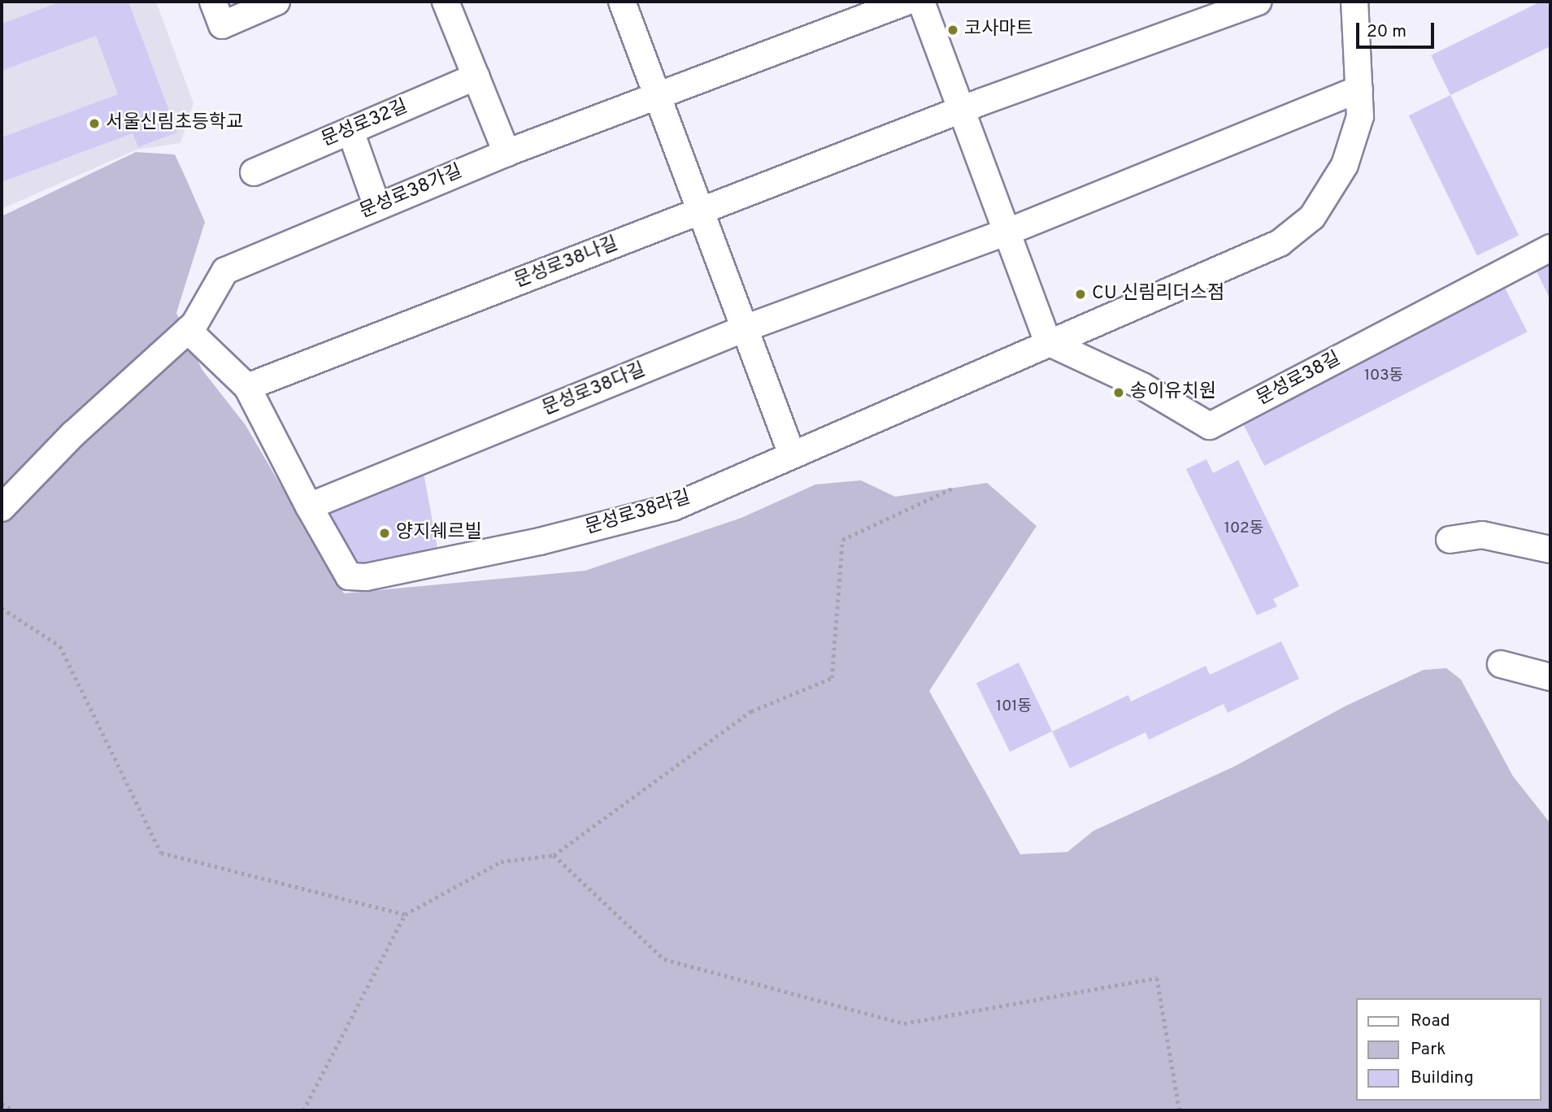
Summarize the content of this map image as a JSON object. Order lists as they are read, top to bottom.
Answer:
{
  "streets": {
    "street": [
      "문성로32길",
      "문성로38가길",
      "문성로38나길",
      "문성로38길",
      "문성로38다길",
      "문성로38라길"
    ]
  },
  "crossings": [
    ["문성로38길", "문성로38라길"],
    ["문성로38다길", "문성로38라길"]
  ],
  "places": [
    "코사마트",
    "서울신림초등학교",
    "CU 신림리더스점",
    "송이유치원",
    "양지쉐르빌"
  ],
  "house_numbers": ["103동", "102동", "101동"],
  "legend": ["Road", "Park", "Building"],
  "scale_bar": "20 m"
}
